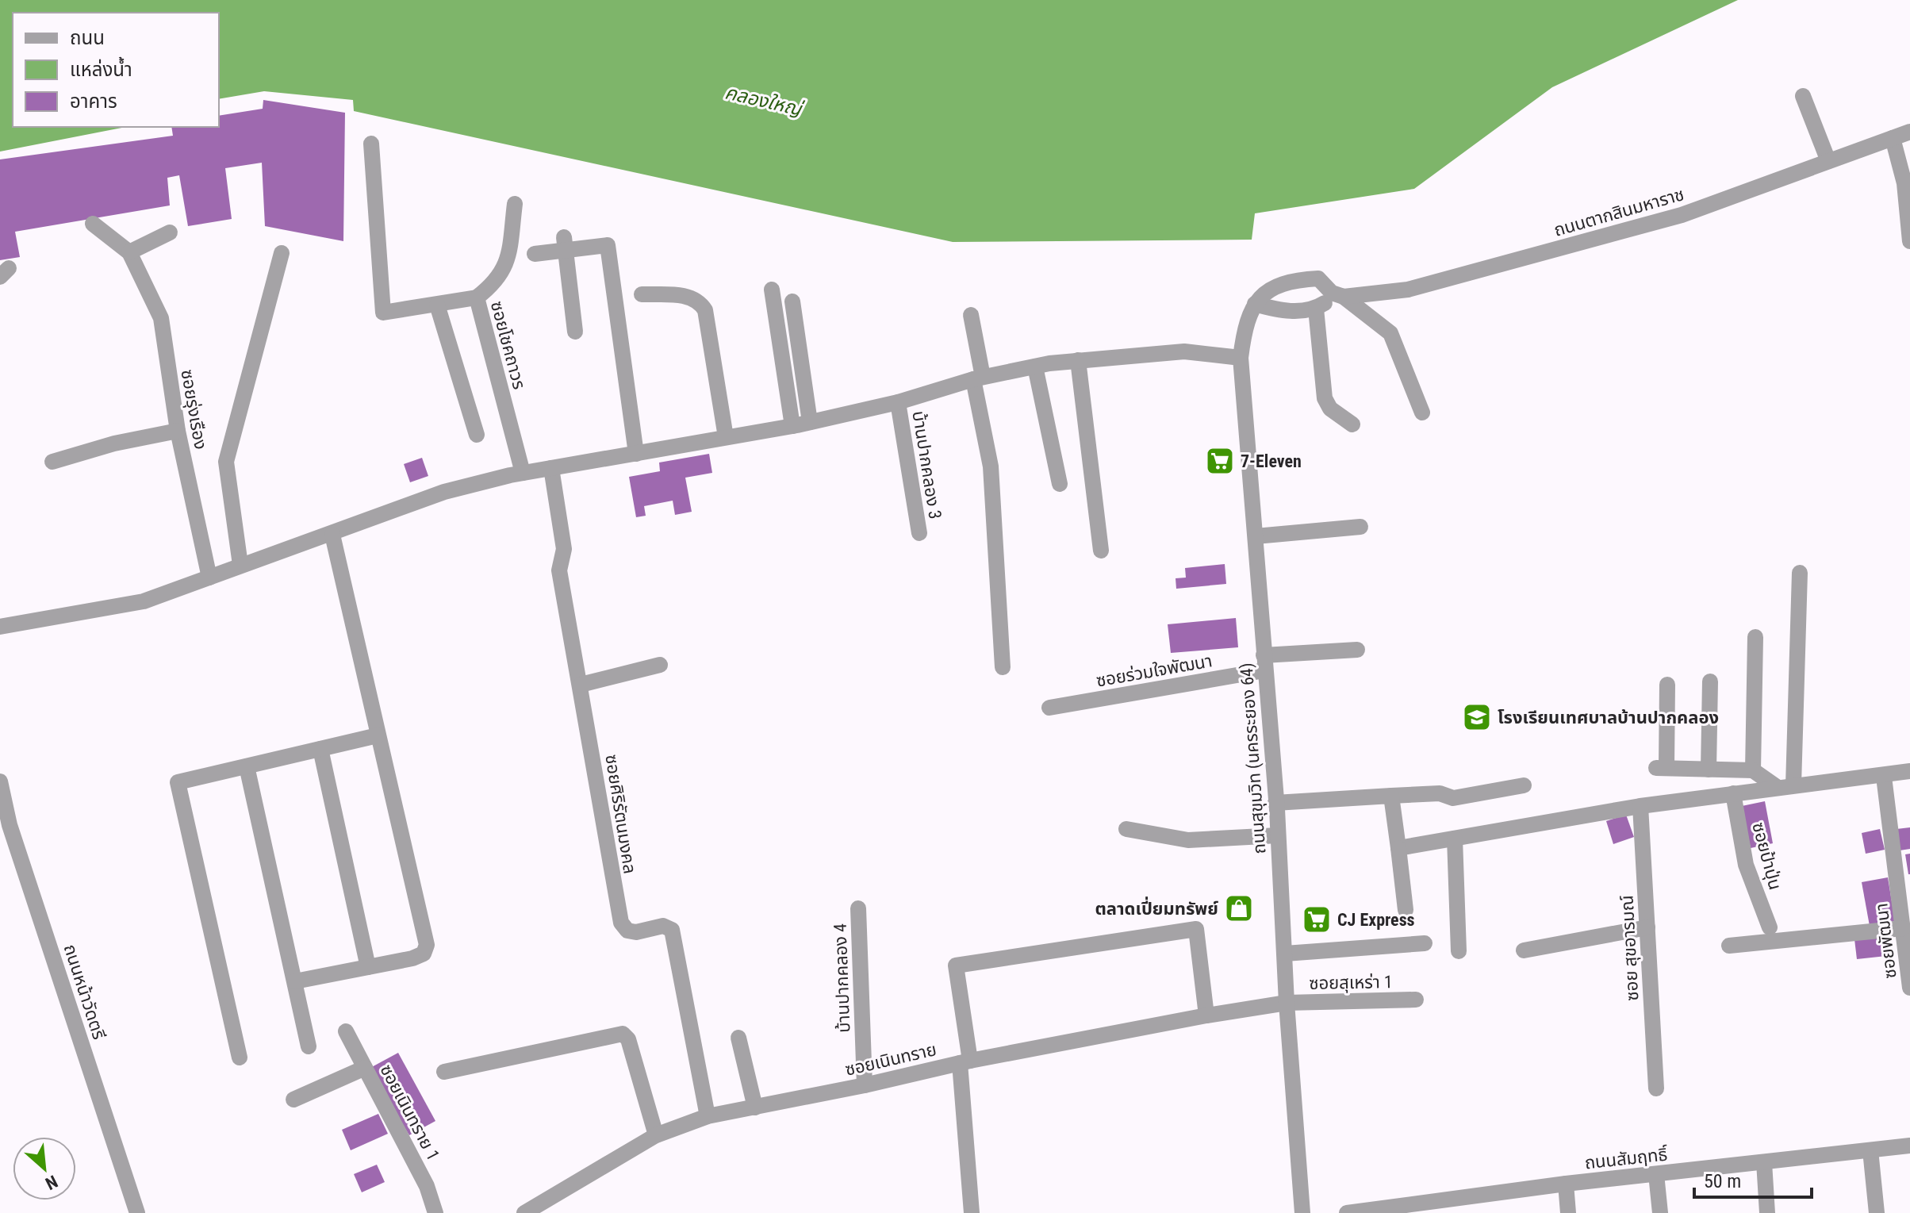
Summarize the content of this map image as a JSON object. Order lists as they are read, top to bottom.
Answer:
{
  "streets": {
    "street": [
      "ถนนตากสินมหาราช",
      "ซอยโชคถาวร",
      "ซอยรุ่งเรือง",
      "บ้านปากคลอง 3",
      "ซอยร่วมใจพัฒนา",
      "ถนนสุขุมวิท (นครระยอง 64)",
      "ซอยศิริรัตนมงคล",
      "ซอยป้าปุ่น",
      "ซอยพัฒนา",
      "ซอย สุขอารมณ์",
      "บ้านปากคลอง 4",
      "ซอยสุเหร่า 1",
      "ถนนหน้าวัดตรี",
      "ซอยเนินทราย",
      "ซอยเนินทราย 1",
      "ถนนสัมฤทธิ์"
    ]
  },
  "crossings": [
    ["ซอยร่วมใจพัฒนา", "ถนนสุขุมวิท (นครระยอง 64)"],
    ["ถนนสุขุมวิท (นครระยอง 64)", "ซอยสุเหร่า 1"],
    ["ถนนสุขุมวิท (นครระยอง 64)", "ซอยเนินทราย"],
    ["ซอยศิริรัตนมงคล", "ซอยเนินทราย"],
    ["บ้านปากคลอง 4", "ซอยเนินทราย"],
    ["ซอยสุเหร่า 1", "ซอยเนินทราย"]
  ],
  "water": ["คลองใหญ่"],
  "places": {
    "supermarket": ["7-Eleven", "CJ Express"],
    "school or university": ["โรงเรียนเทศบาลบ้านปากคลอง"],
    "shop": ["ตลาดเปี่ยมทรัพย์"]
  },
  "legend": ["ถนน", "แหล่งน้ำ", "อาคาร"],
  "scale_bar": "50 m",
  "north": "bottom right"
}
